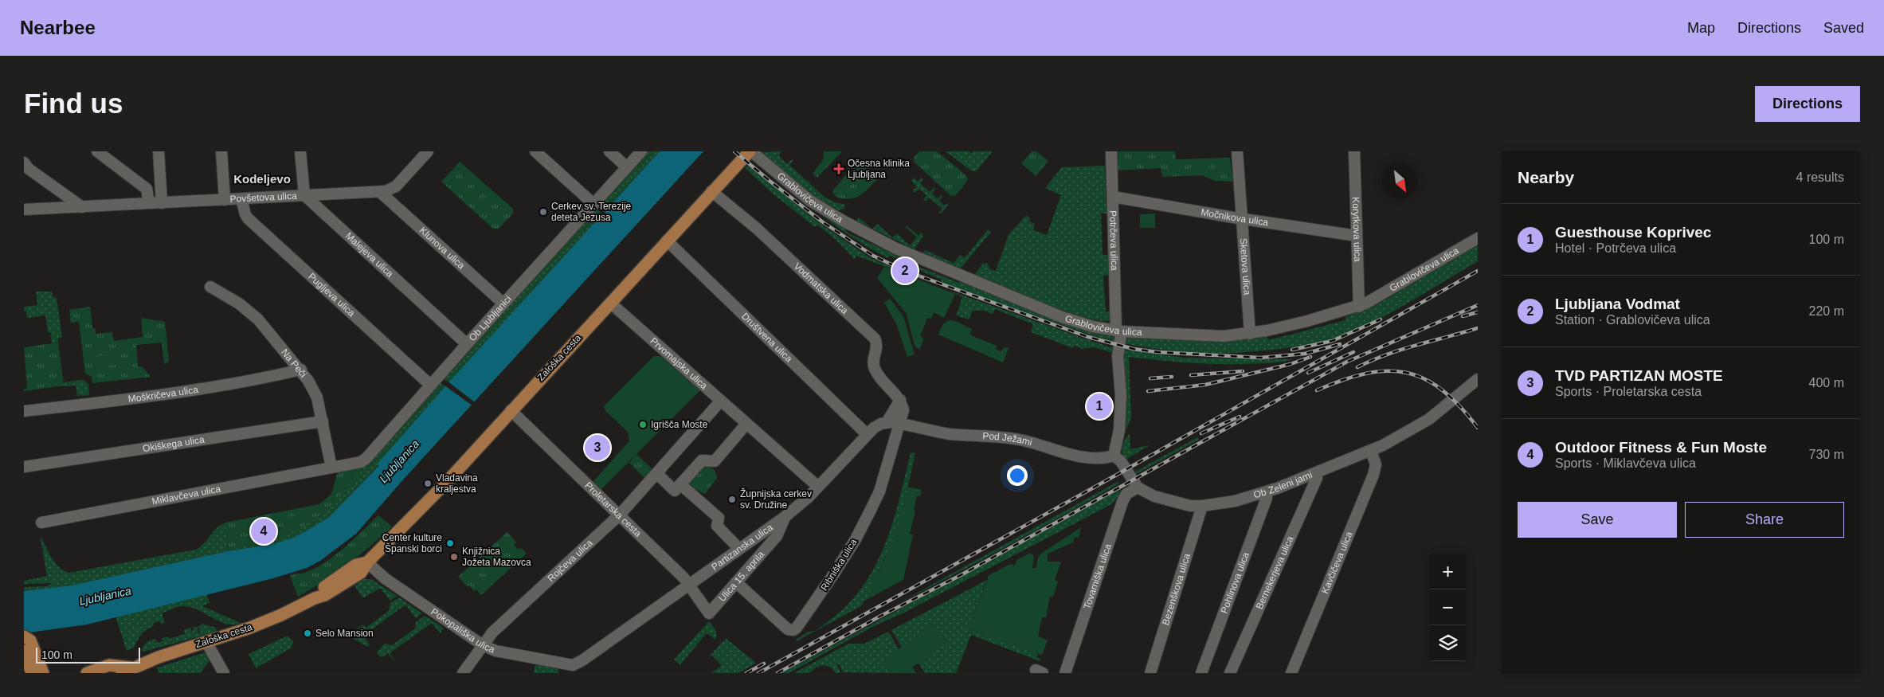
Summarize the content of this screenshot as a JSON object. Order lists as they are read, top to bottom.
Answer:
{
  "streets": {
    "main road": ["Zaloška cesta"],
    "street": [
      "Grablovičeva ulica",
      "Povšetova ulica",
      "Močnikova ulica",
      "Korytkova ulica",
      "Potrčeva ulica",
      "Klunova ulica",
      "Malejeva ulica",
      "Sketova ulica",
      "Vodmatska ulica",
      "Pugljeva ulica",
      "Ob Ljubljanici",
      "Društvena ulica",
      "Na Peči",
      "Prvomajska ulica",
      "Moškričeva ulica",
      "Pod Ježami",
      "Okiškega ulica",
      "Ob Zeleni jami",
      "Miklavčeva ulica",
      "Proletarska cesta",
      "Partizanska ulica",
      "Rojčeva ulica",
      "Kavčičeva ulica",
      "Ribniška ulica",
      "Bernekerjeva ulica",
      "Ulica 15. aprila",
      "Tovarniška ulica",
      "Pohlinova ulica",
      "Bezenškova ulica",
      "Pokopališka ulica"
    ]
  },
  "crossings": [
    ["Grablovičeva ulica", "Korytkova ulica"],
    ["Grablovičeva ulica", "Potrčeva ulica"],
    ["Grablovičeva ulica", "Sketova ulica"],
    ["Grablovičeva ulica", "Zaloška cesta"],
    ["Povšetova ulica", "Klunova ulica"],
    ["Povšetova ulica", "Malejeva ulica"],
    ["Povšetova ulica", "Pugljeva ulica"],
    ["Močnikova ulica", "Korytkova ulica"],
    ["Močnikova ulica", "Potrčeva ulica"],
    ["Močnikova ulica", "Sketova ulica"],
    ["Potrčeva ulica", "Pod Ježami"],
    ["Klunova ulica", "Ob Ljubljanici"],
    ["Malejeva ulica", "Ob Ljubljanici"],
    ["Vodmatska ulica", "Zaloška cesta"],
    ["Pugljeva ulica", "Ob Ljubljanici"],
    ["Ob Ljubljanici", "Na Peči"],
    ["Ob Ljubljanici", "Miklavčeva ulica"],
    ["Društvena ulica", "Zaloška cesta"],
    ["Društvena ulica", "Partizanska ulica"],
    ["Zaloška cesta", "Prvomajska ulica"],
    ["Zaloška cesta", "Proletarska cesta"],
    ["Zaloška cesta", "Pokopališka ulica"],
    ["Na Peči", "Moškričeva ulica"],
    ["Na Peči", "Okiškega ulica"],
    ["Na Peči", "Miklavčeva ulica"],
    ["Prvomajska ulica", "Partizanska ulica"],
    ["Prvomajska ulica", "Rojčeva ulica"],
    ["Pod Ježami", "Ribniška ulica"],
    ["Ob Zeleni jami", "Kavčičeva ulica"],
    ["Ob Zeleni jami", "Bernekerjeva ulica"],
    ["Ob Zeleni jami", "Tovarniška ulica"],
    ["Ob Zeleni jami", "Pohlinova ulica"],
    ["Ob Zeleni jami", "Bezenškova ulica"],
    ["Proletarska cesta", "Partizanska ulica"],
    ["Proletarska cesta", "Rojčeva ulica"],
    ["Proletarska cesta", "Ulica 15. aprila"],
    ["Partizanska ulica", "Ulica 15. aprila"],
    ["Partizanska ulica", "Pokopališka ulica"],
    ["Rojčeva ulica", "Pokopališka ulica"],
    ["Ribniška ulica", "Ulica 15. aprila"]
  ],
  "districts": ["Kodeljevo"],
  "water": ["Ljubljanica"],
  "places": {
    "health": ["Očesna klinika Ljubljana"],
    "other": [
      "Cerkev sv. Terezije deteta Jezusa",
      "Igrišča Moste",
      "Vladavina kraljestva",
      "Župnijska cerkev sv. Družine",
      "Center kulture Španski borci",
      "Knjižnica Jožeta Mazovca",
      "Selo Mansion"
    ]
  },
  "scale_bar": "100 m",
  "north": "bottom right",
  "page": {
    "header": "Nearbee",
    "nav": ["Map", "Directions", "Saved"],
    "buttons": [
      "Directions",
      ["Save", "Share"]
    ],
    "title": "Find us",
    "heading": ["Nearby", "4 results"],
    "list": [
      {
        "mark": "1",
        "name": "Guesthouse Koprivec",
        "note": "Hotel · Potrčeva ulica",
        "value": "100 m"
      },
      {
        "mark": "2",
        "name": "Ljubljana Vodmat",
        "note": "Station · Grablovičeva ulica",
        "value": "220 m"
      },
      {
        "mark": "3",
        "name": "TVD PARTIZAN MOSTE",
        "note": "Sports · Proletarska cesta",
        "value": "400 m"
      },
      {
        "mark": "4",
        "name": "Outdoor Fitness & Fun Moste",
        "note": "Sports · Miklavčeva ulica",
        "value": "730 m"
      }
    ],
    "pins": [
      "2",
      "1",
      "3",
      "4"
    ],
    "map_buttons": ["+", "−"],
    "scale": "100 m"
  }
}
